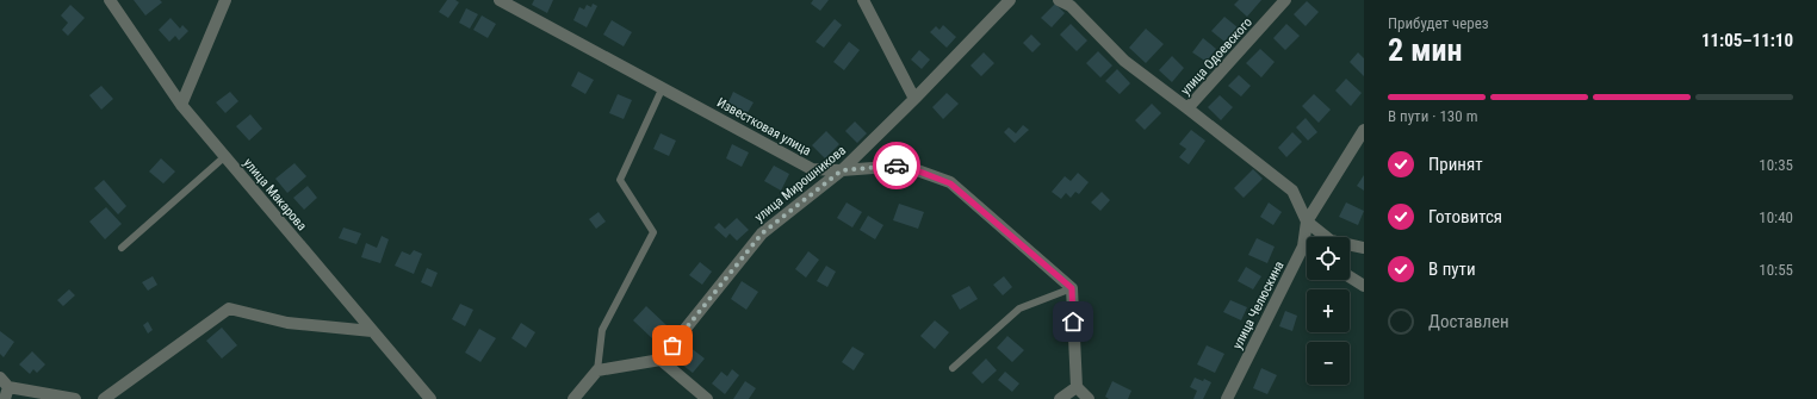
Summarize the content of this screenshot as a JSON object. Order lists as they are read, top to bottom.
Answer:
{
  "streets": {
    "street": [
      "улица Одоевского",
      "Известковая улица",
      "улица Мирошникова",
      "улица Макарова",
      "улица Челюскина"
    ]
  },
  "crossings": [
    ["Известковая улица", "улица Мирошникова"]
  ],
  "page": {
    "heading": ["2 мин", "Прибудет через", "11:05–11:10"],
    "bar": "В пути · 130 m",
    "list": [
      ["Принят", "10:35"],
      ["Готовится", "10:40"],
      ["В пути", "10:55"],
      "Доставлен"
    ],
    "map_buttons": ["+", "−"]
  }
}
